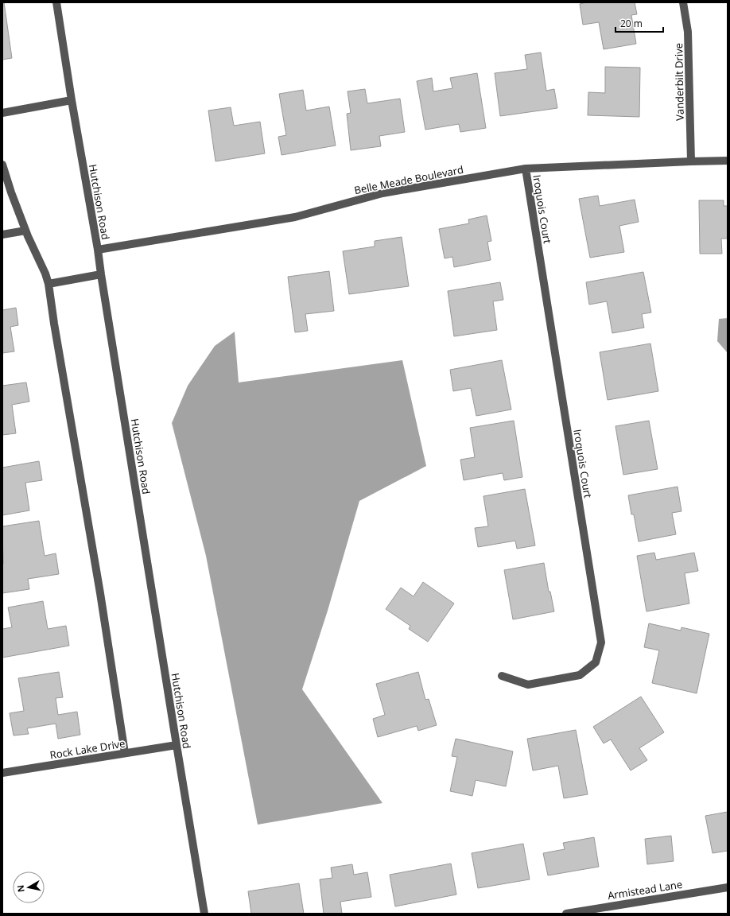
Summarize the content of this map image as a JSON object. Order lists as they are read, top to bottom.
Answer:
{
  "streets": {
    "street": [
      "Vanderbilt Drive",
      "Belle Meade Boulevard",
      "Hutchison Road",
      "Iroquois Court",
      "Rock Lake Drive",
      "Armistead Lane"
    ]
  },
  "crossings": [
    ["Vanderbilt Drive", "Belle Meade Boulevard"],
    ["Belle Meade Boulevard", "Hutchison Road"],
    ["Belle Meade Boulevard", "Iroquois Court"],
    ["Hutchison Road", "Rock Lake Drive"]
  ],
  "scale_bar": "20 m",
  "north": "left"
}
